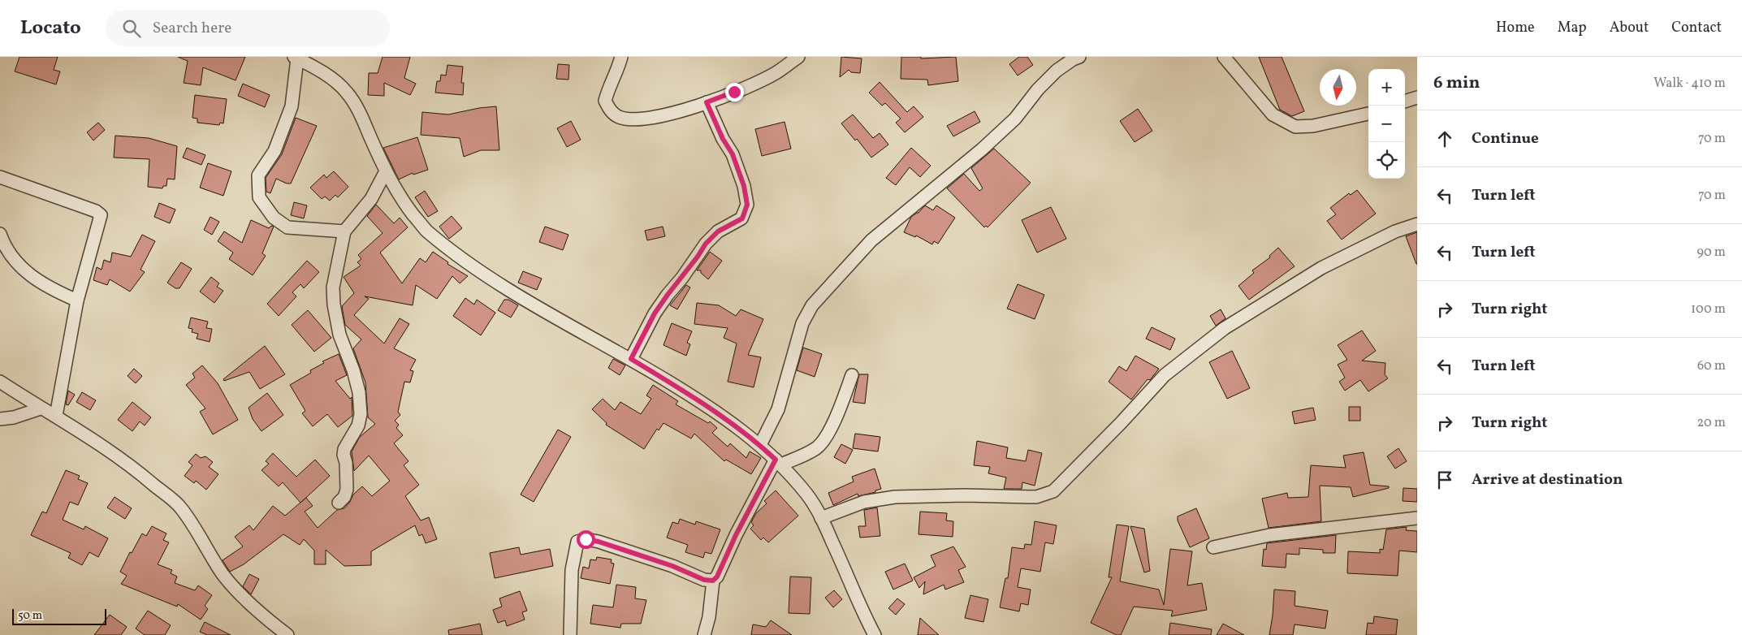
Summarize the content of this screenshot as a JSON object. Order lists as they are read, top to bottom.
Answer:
{
  "scale_bar": "50 m",
  "north": "bottom",
  "page": {
    "header": "Locato",
    "search": "Search here",
    "nav": [
      "Home",
      "Map",
      "About",
      "Contact"
    ],
    "heading": ["6 min", "Walk · 410 m"],
    "map_buttons": ["+", "−"],
    "list": [
      ["Continue", "70 m"],
      ["Turn left", "70 m"],
      ["Turn left", "90 m"],
      ["Turn right", "100 m"],
      ["Turn left", "60 m"],
      ["Turn right", "20 m"],
      "Arrive at destination"
    ],
    "scale": "50 m"
  }
}
